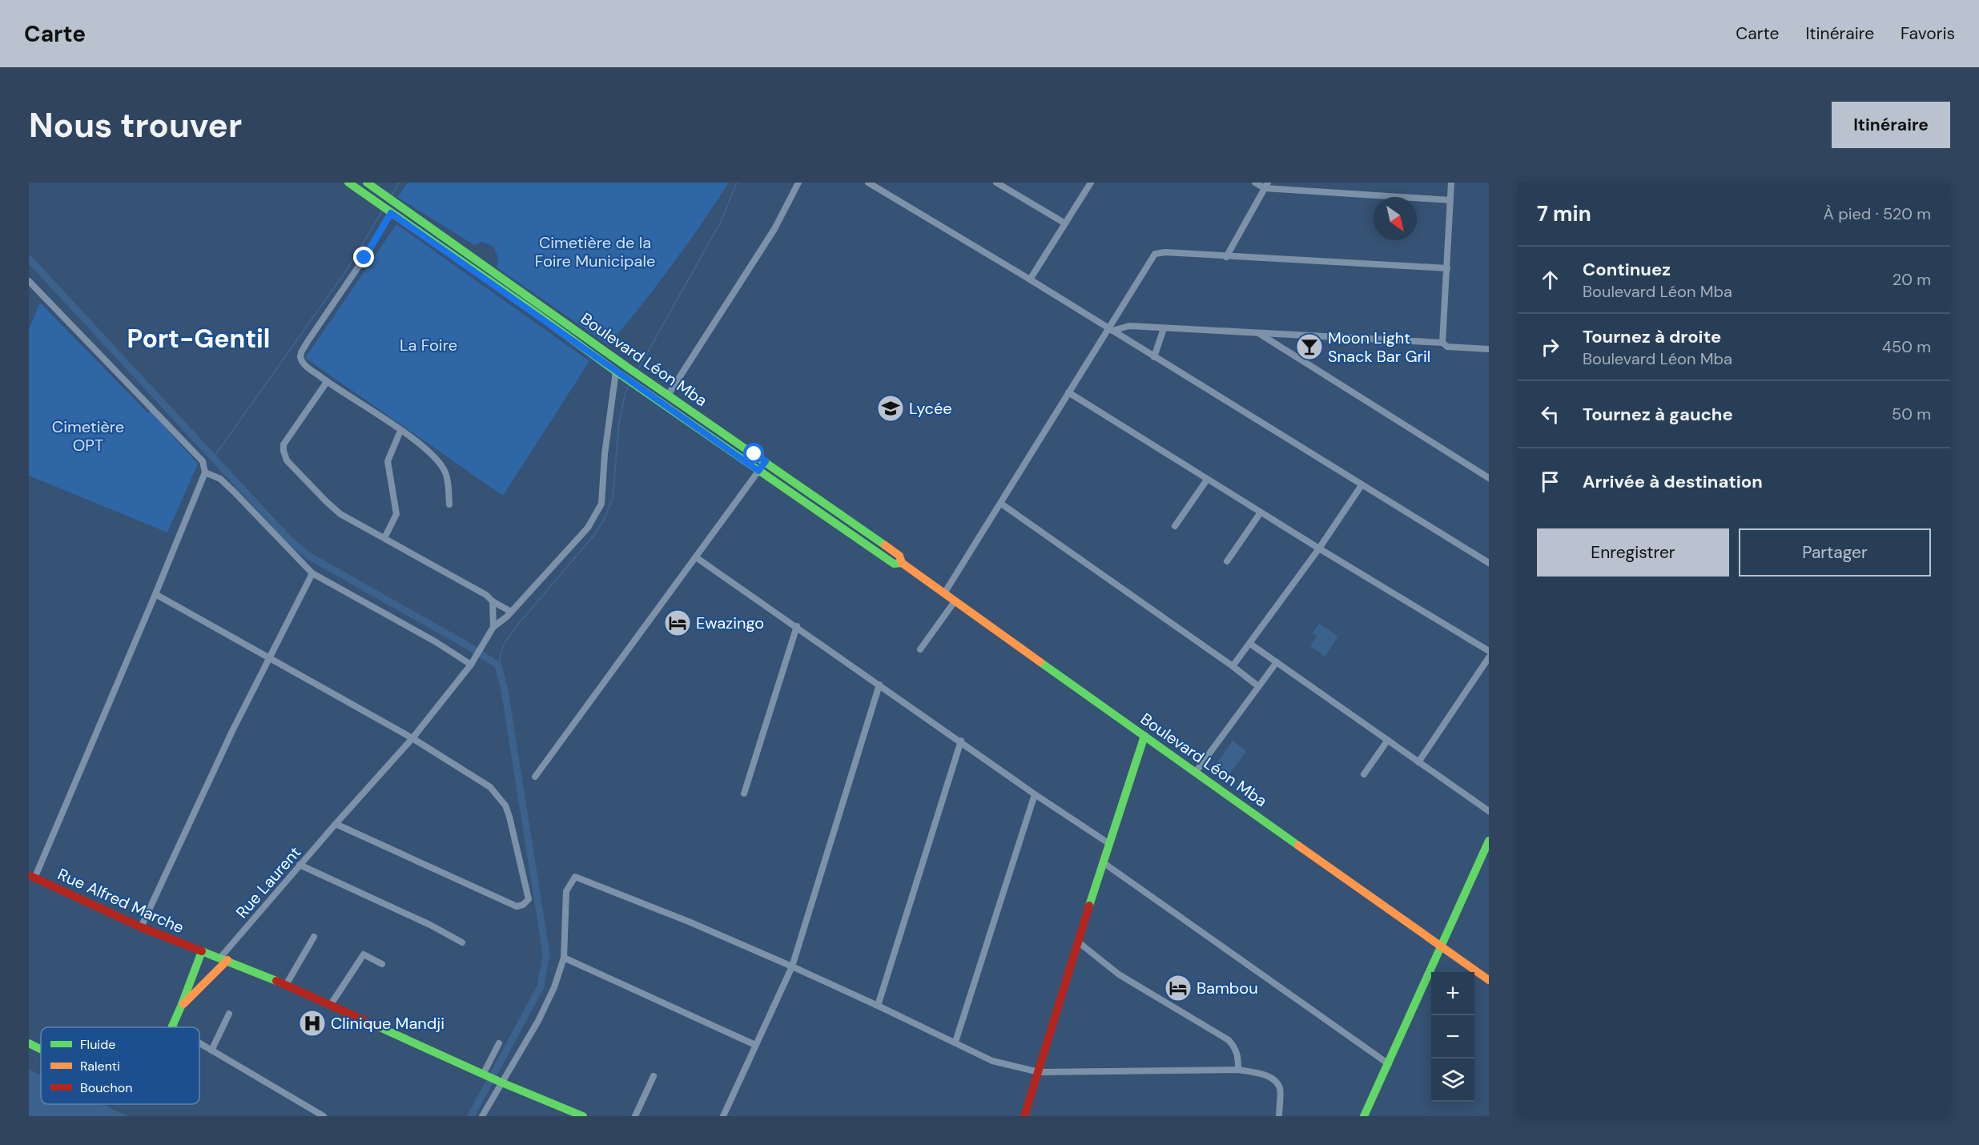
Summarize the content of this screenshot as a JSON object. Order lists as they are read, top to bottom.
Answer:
{
  "streets": {
    "street": ["Boulevard Léon Mba", "Rue Laurent", "Rue Alfred Marche"]
  },
  "crossings": [
    ["Boulevard Léon Mba", "Rue Laurent"],
    ["Rue Laurent", "Rue Alfred Marche"]
  ],
  "districts": ["Port-Gentil"],
  "parks": ["Cimetière de la Foire Municipale", "La Foire", "Cimetière OPT"],
  "places": {
    "bar": ["Moon Light Snack Bar Gril"],
    "school or university": ["Lycée"],
    "hotel": ["Ewazingo", "Bambou"],
    "hospital": ["Clinique Mandji"]
  },
  "legend": ["Fluide", "Ralenti", "Bouchon"],
  "north": "bottom right",
  "page": {
    "header": "Carte",
    "nav": ["Carte", "Itinéraire", "Favoris"],
    "buttons": [
      "Itinéraire",
      ["Enregistrer", "Partager"]
    ],
    "title": "Nous trouver",
    "heading": ["7 min", "À pied · 520 m"],
    "list": [
      ["Continuez", "Boulevard Léon Mba", "20 m"],
      ["Tournez à droite", "Boulevard Léon Mba", "450 m"],
      ["Tournez à gauche", "50 m"],
      "Arrivée à destination"
    ],
    "map_buttons": ["+", "−"]
  }
}
